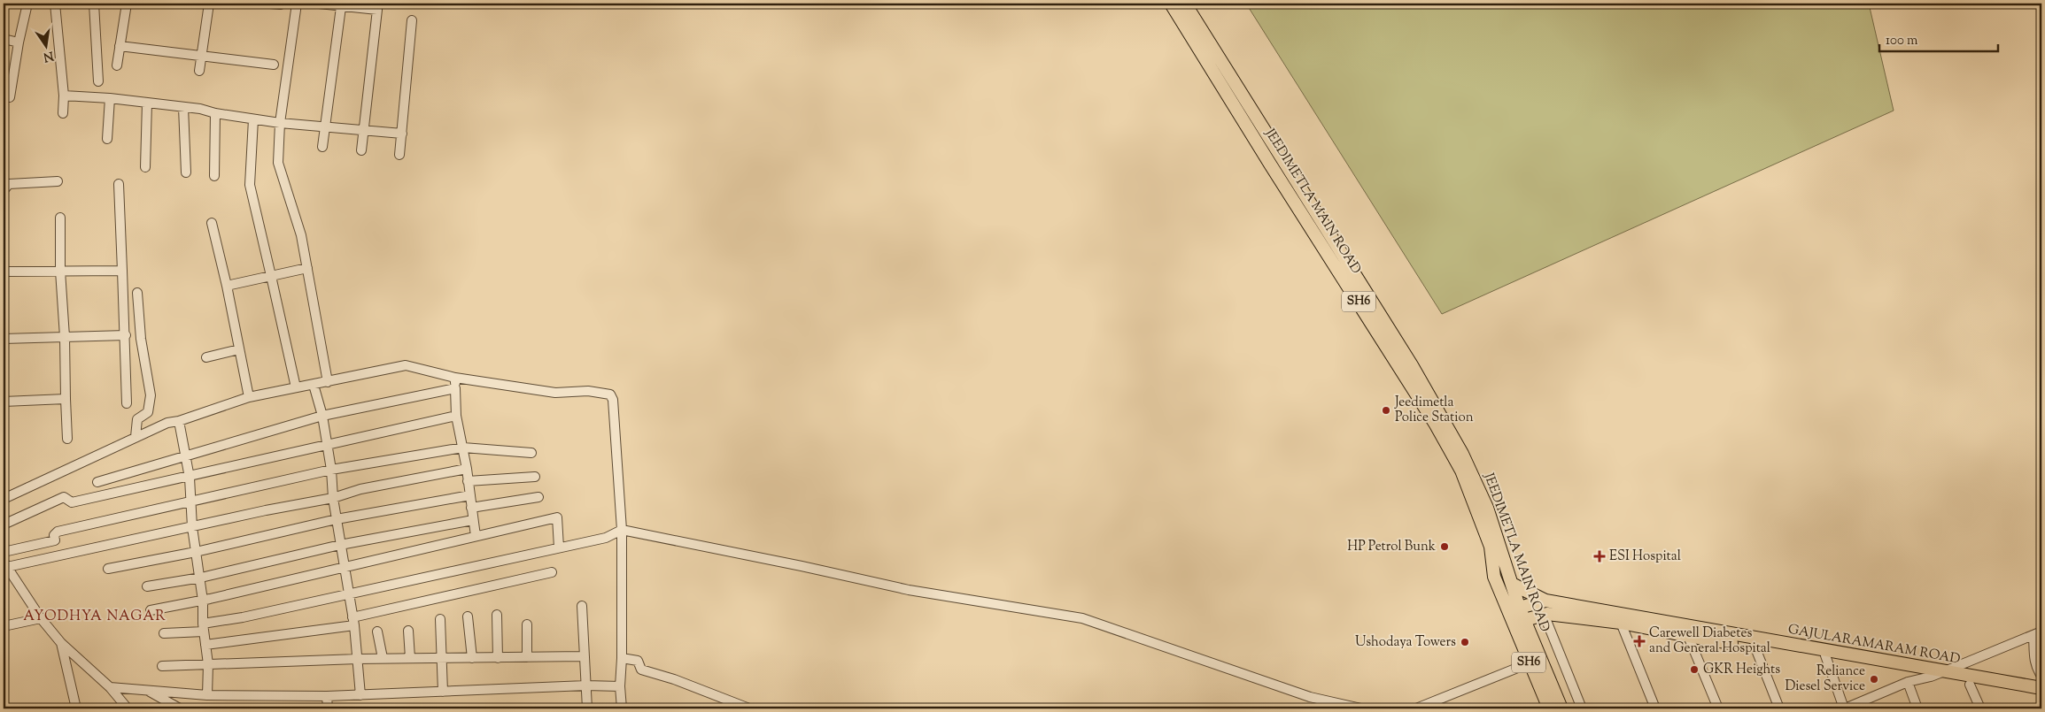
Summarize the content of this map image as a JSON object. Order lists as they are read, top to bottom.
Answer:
{
  "streets": {
    "main road": ["JEEDIMETLA MAIN ROAD", "SH6", "GAJULARAMARAM ROAD"]
  },
  "crossings": [
    ["JEEDIMETLA MAIN ROAD", "GAJULARAMARAM ROAD"]
  ],
  "districts": ["AYODHYA NAGAR"],
  "places": {
    "other": [
      "Jeedimetla Police Station",
      "HP Petrol Bunk",
      "Ushodaya Towers",
      "GKR Heights",
      "Reliance Diesel Service"
    ],
    "health": ["ESI Hospital", "Carewell Diabetes and General Hospital"]
  },
  "scale_bar": "100 m",
  "north": "bottom"
}
